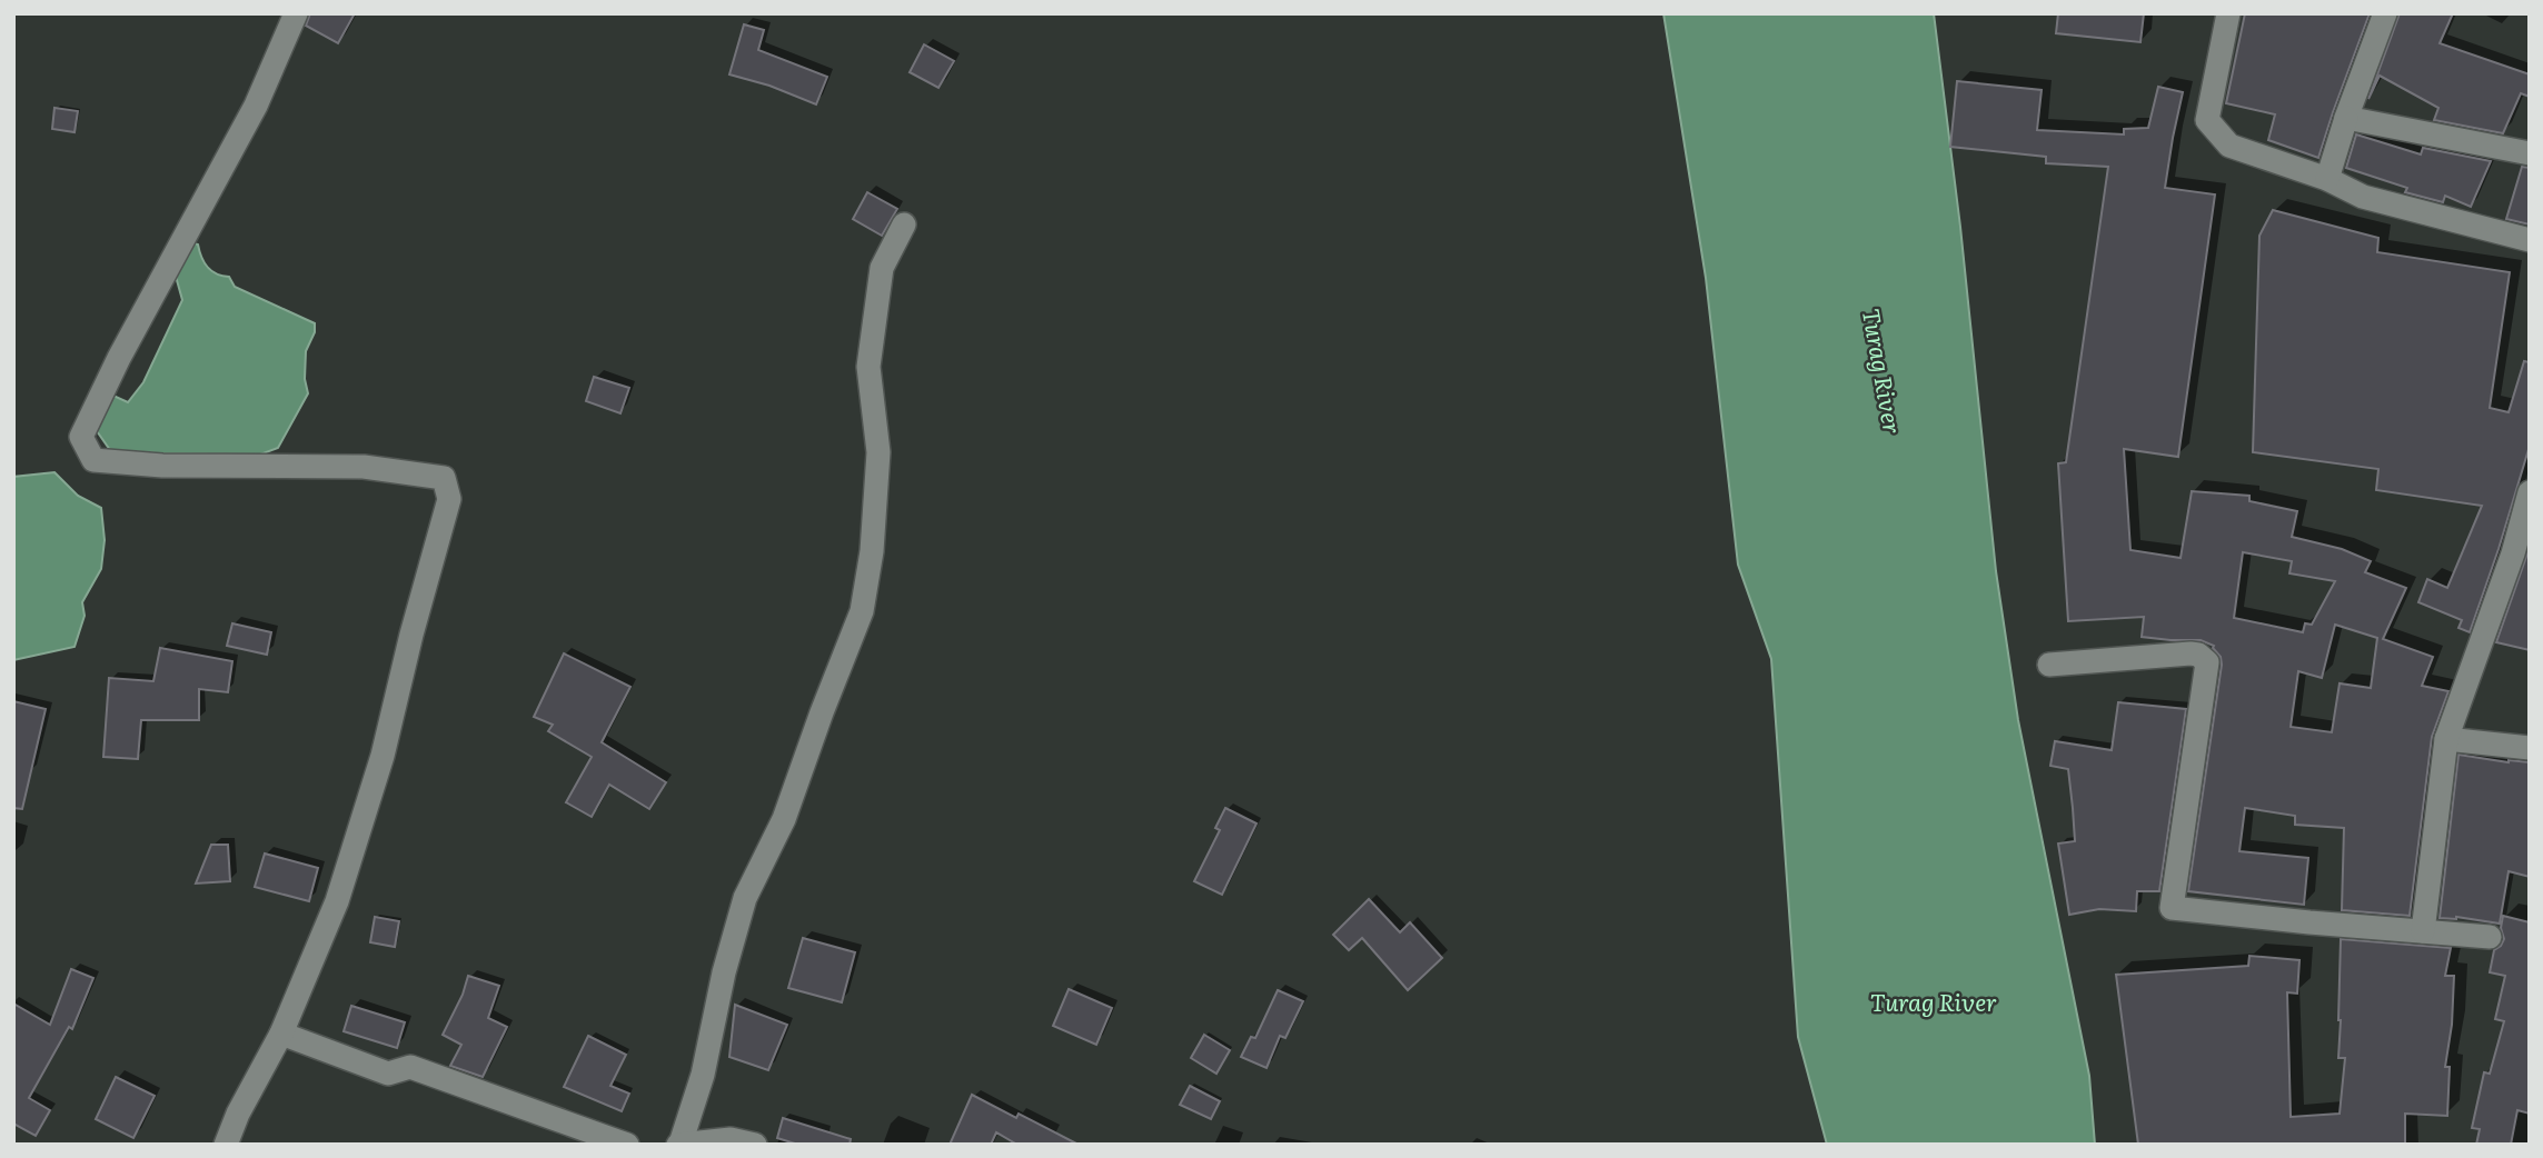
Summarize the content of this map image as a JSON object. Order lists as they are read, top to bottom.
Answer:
{
  "water": ["Turag River"]
}
